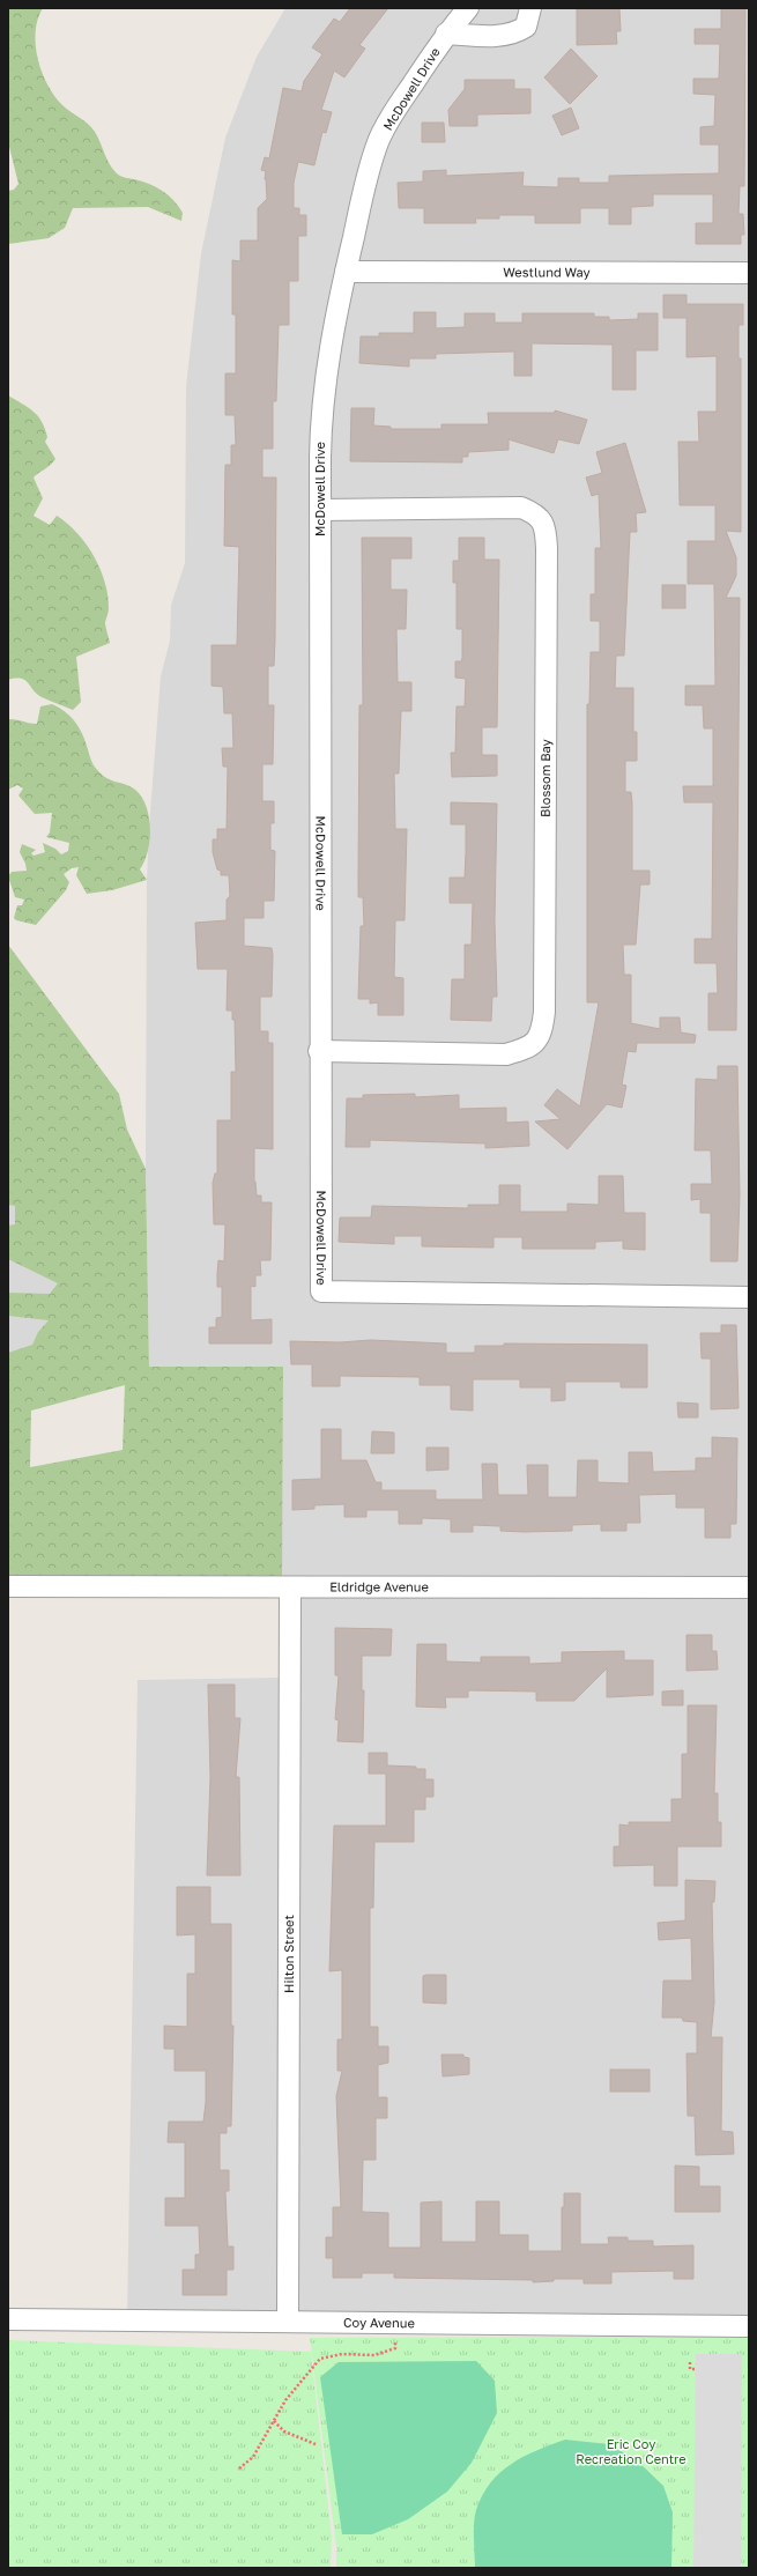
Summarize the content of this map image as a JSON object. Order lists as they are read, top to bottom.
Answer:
{
  "streets": {
    "street": [
      "McDowell Drive",
      "Westlund Way",
      "Blossom Bay",
      "Eldridge Avenue",
      "Hilton Street",
      "Coy Avenue"
    ]
  },
  "crossings": [
    ["McDowell Drive", "Westlund Way"],
    ["McDowell Drive", "Blossom Bay"],
    ["Eldridge Avenue", "Hilton Street"],
    ["Hilton Street", "Coy Avenue"]
  ],
  "parks": ["Eric Coy Recreation Centre"]
}
